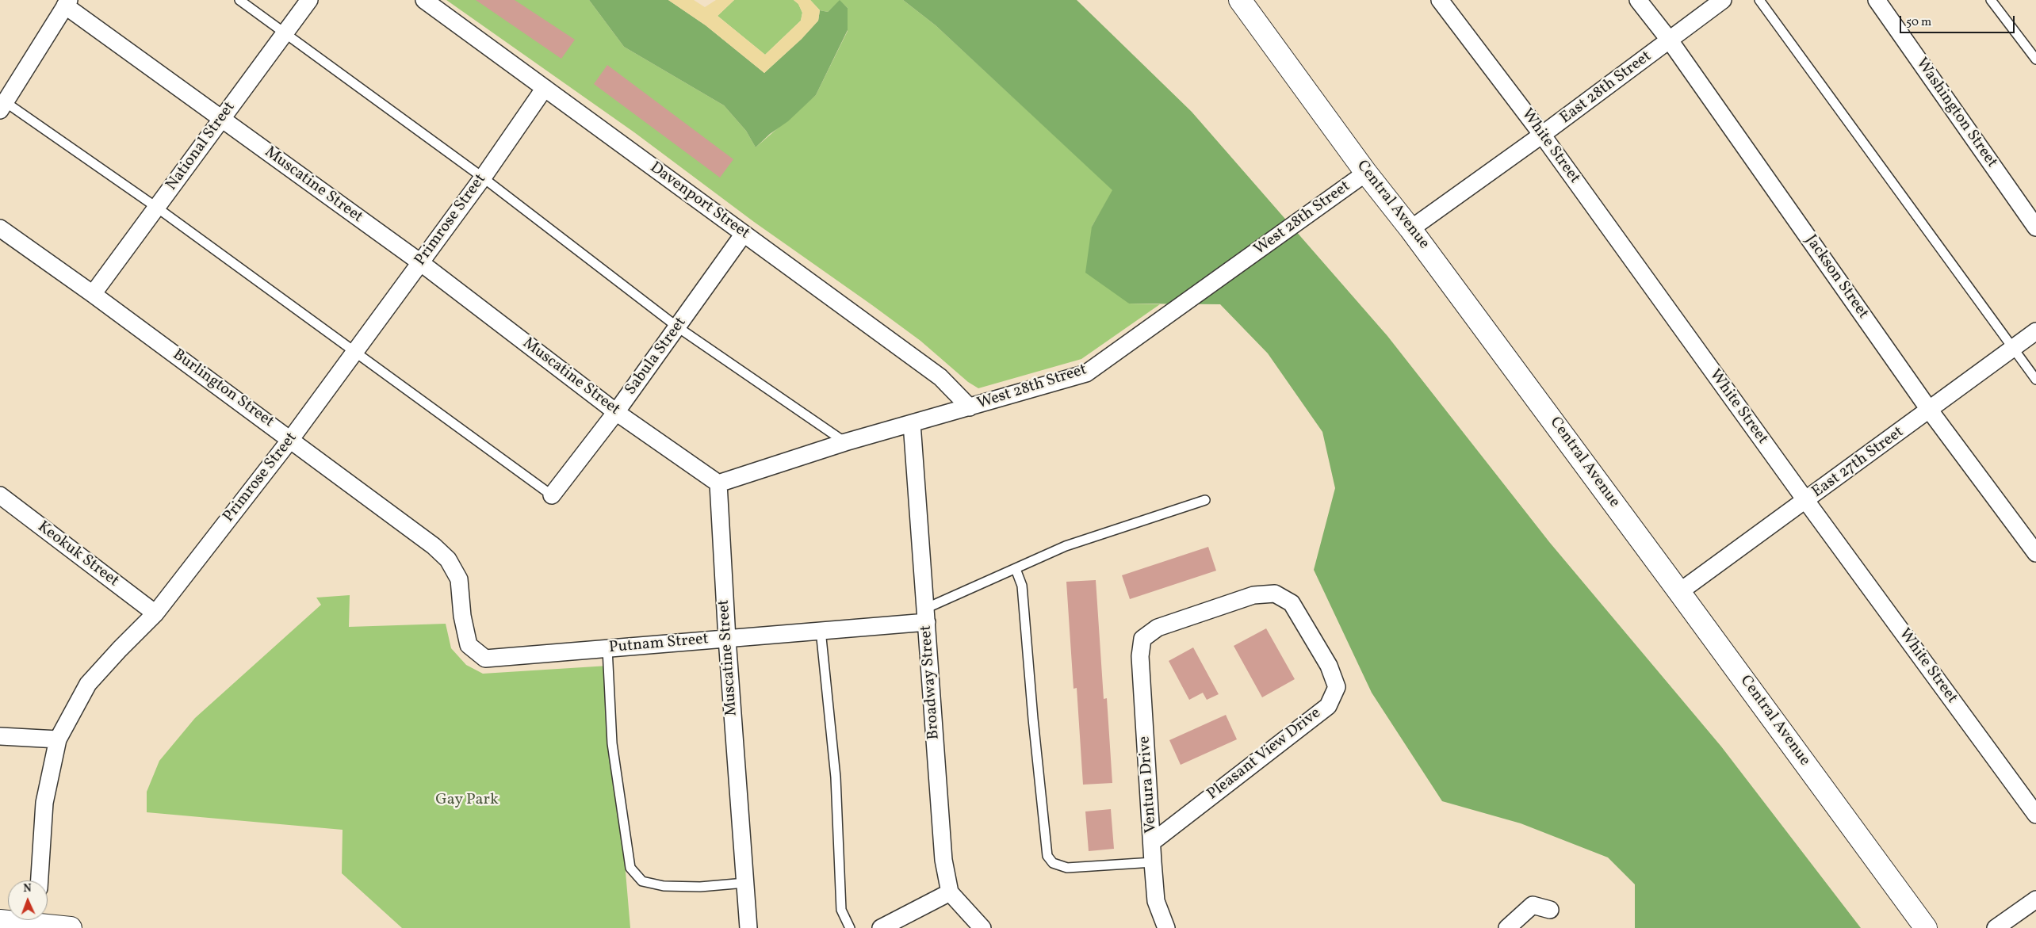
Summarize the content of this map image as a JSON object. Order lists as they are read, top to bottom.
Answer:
{
  "streets": {
    "main road": ["Central Avenue"],
    "street": [
      "East 28th Street",
      "Washington Street",
      "National Street",
      "White Street",
      "Muscatine Street",
      "Davenport Street",
      "West 28th Street",
      "Primrose Street",
      "Jackson Street",
      "Sabula Street",
      "Burlington Street",
      "East 27th Street",
      "Keokuk Street",
      "Putnam Street",
      "Broadway Street",
      "Pleasant View Drive",
      "Ventura Drive"
    ]
  },
  "crossings": [
    ["East 28th Street", "White Street"],
    ["East 28th Street", "Central Avenue"],
    ["East 28th Street", "Jackson Street"],
    ["National Street", "Muscatine Street"],
    ["National Street", "Burlington Street"],
    ["White Street", "East 27th Street"],
    ["Muscatine Street", "West 28th Street"],
    ["Muscatine Street", "Primrose Street"],
    ["Muscatine Street", "Sabula Street"],
    ["Muscatine Street", "Putnam Street"],
    ["Davenport Street", "West 28th Street"],
    ["Davenport Street", "Primrose Street"],
    ["Davenport Street", "Sabula Street"],
    ["Central Avenue", "West 28th Street"],
    ["Central Avenue", "East 27th Street"],
    ["West 28th Street", "Broadway Street"],
    ["Primrose Street", "Burlington Street"],
    ["Primrose Street", "Keokuk Street"],
    ["Jackson Street", "East 27th Street"],
    ["Burlington Street", "Putnam Street"],
    ["Putnam Street", "Broadway Street"],
    ["Pleasant View Drive", "Ventura Drive"]
  ],
  "parks": ["Gay Park"],
  "scale_bar": "50 m",
  "north": "top"
}
